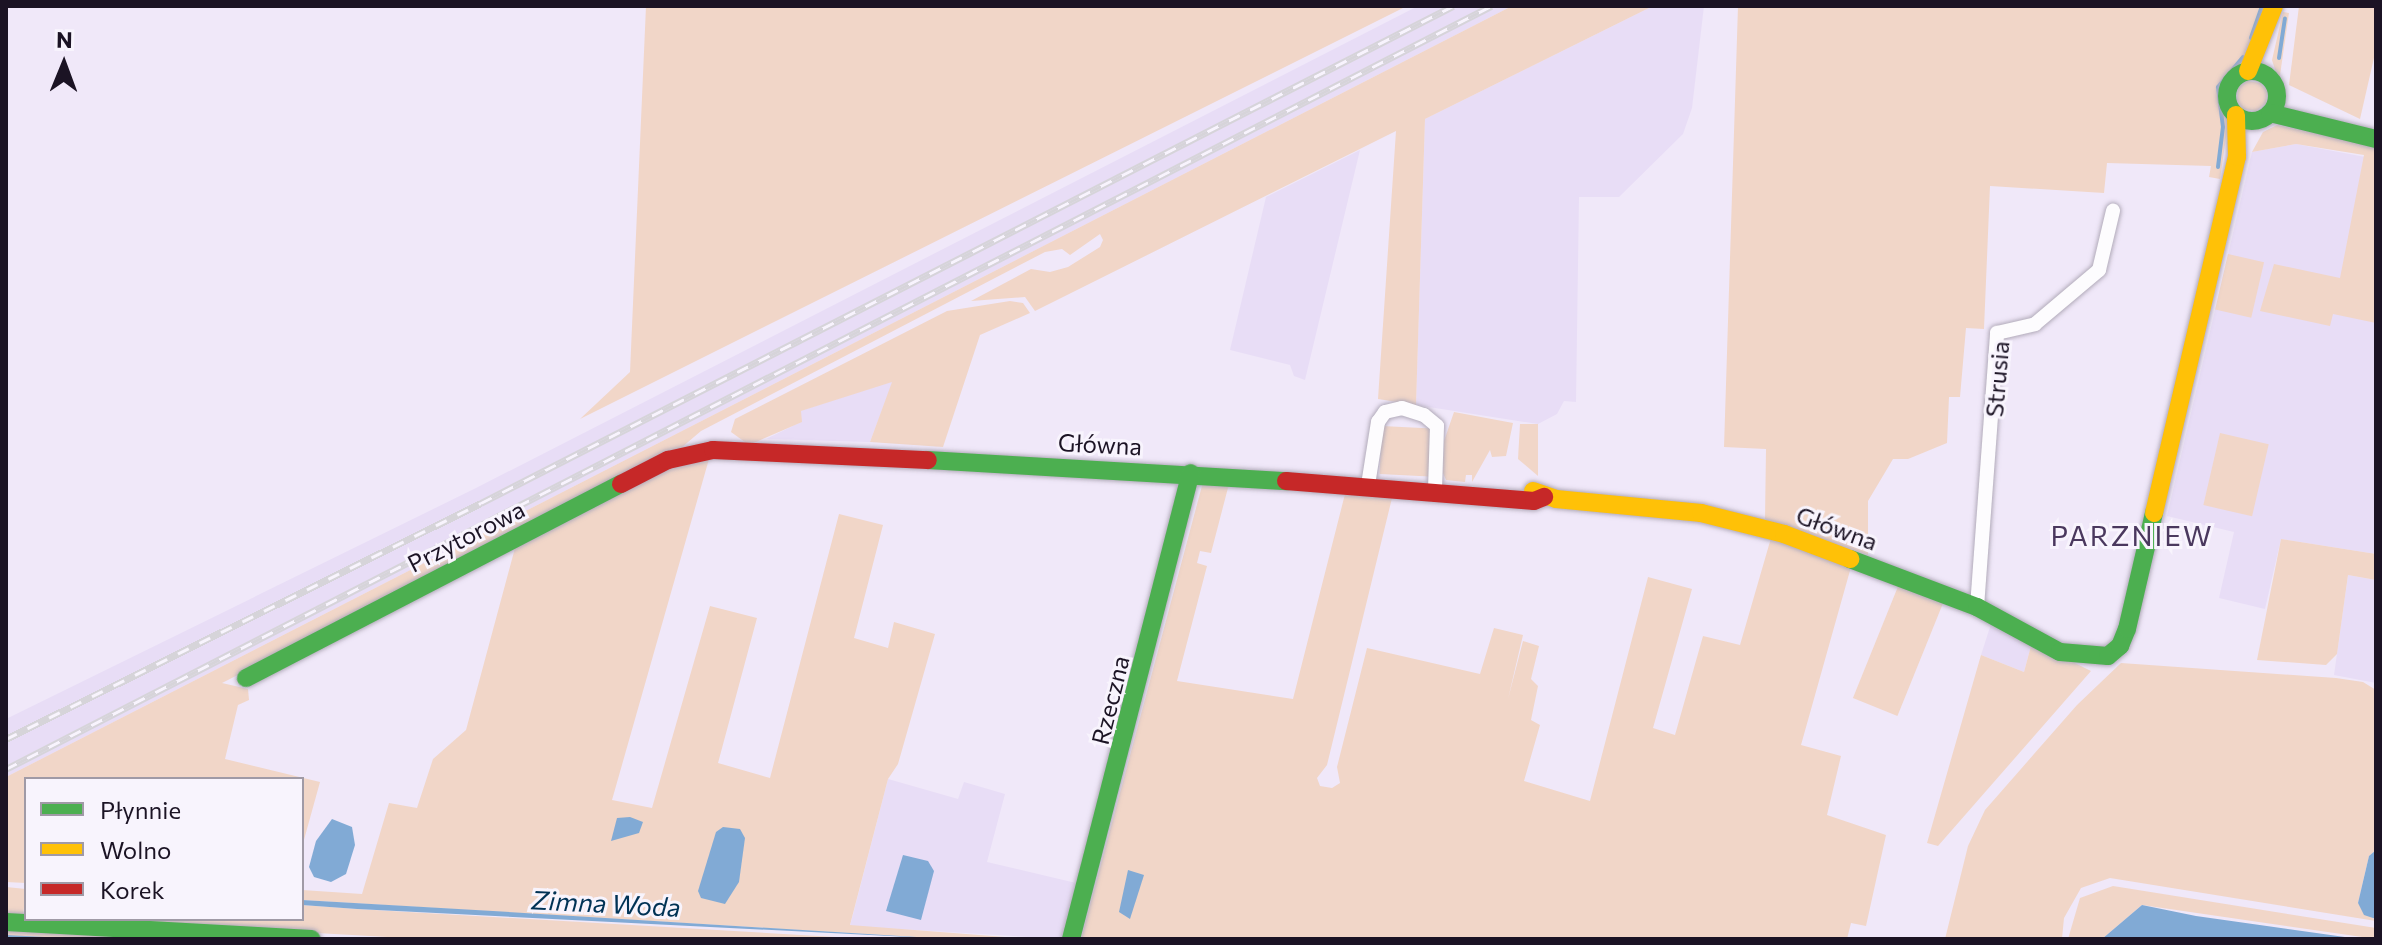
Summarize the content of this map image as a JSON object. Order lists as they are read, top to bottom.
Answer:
{
  "streets": {
    "street": [
      "Strusia",
      "Główna",
      "Przytorowa",
      "Rzeczna"
    ]
  },
  "crossings": [
    ["Strusia", "Główna"],
    ["Główna", "Przytorowa"],
    ["Główna", "Rzeczna"]
  ],
  "districts": ["PARZNIEW"],
  "water": ["Zimna Woda"],
  "legend": ["Płynnie", "Wolno", "Korek"],
  "north": "top"
}
